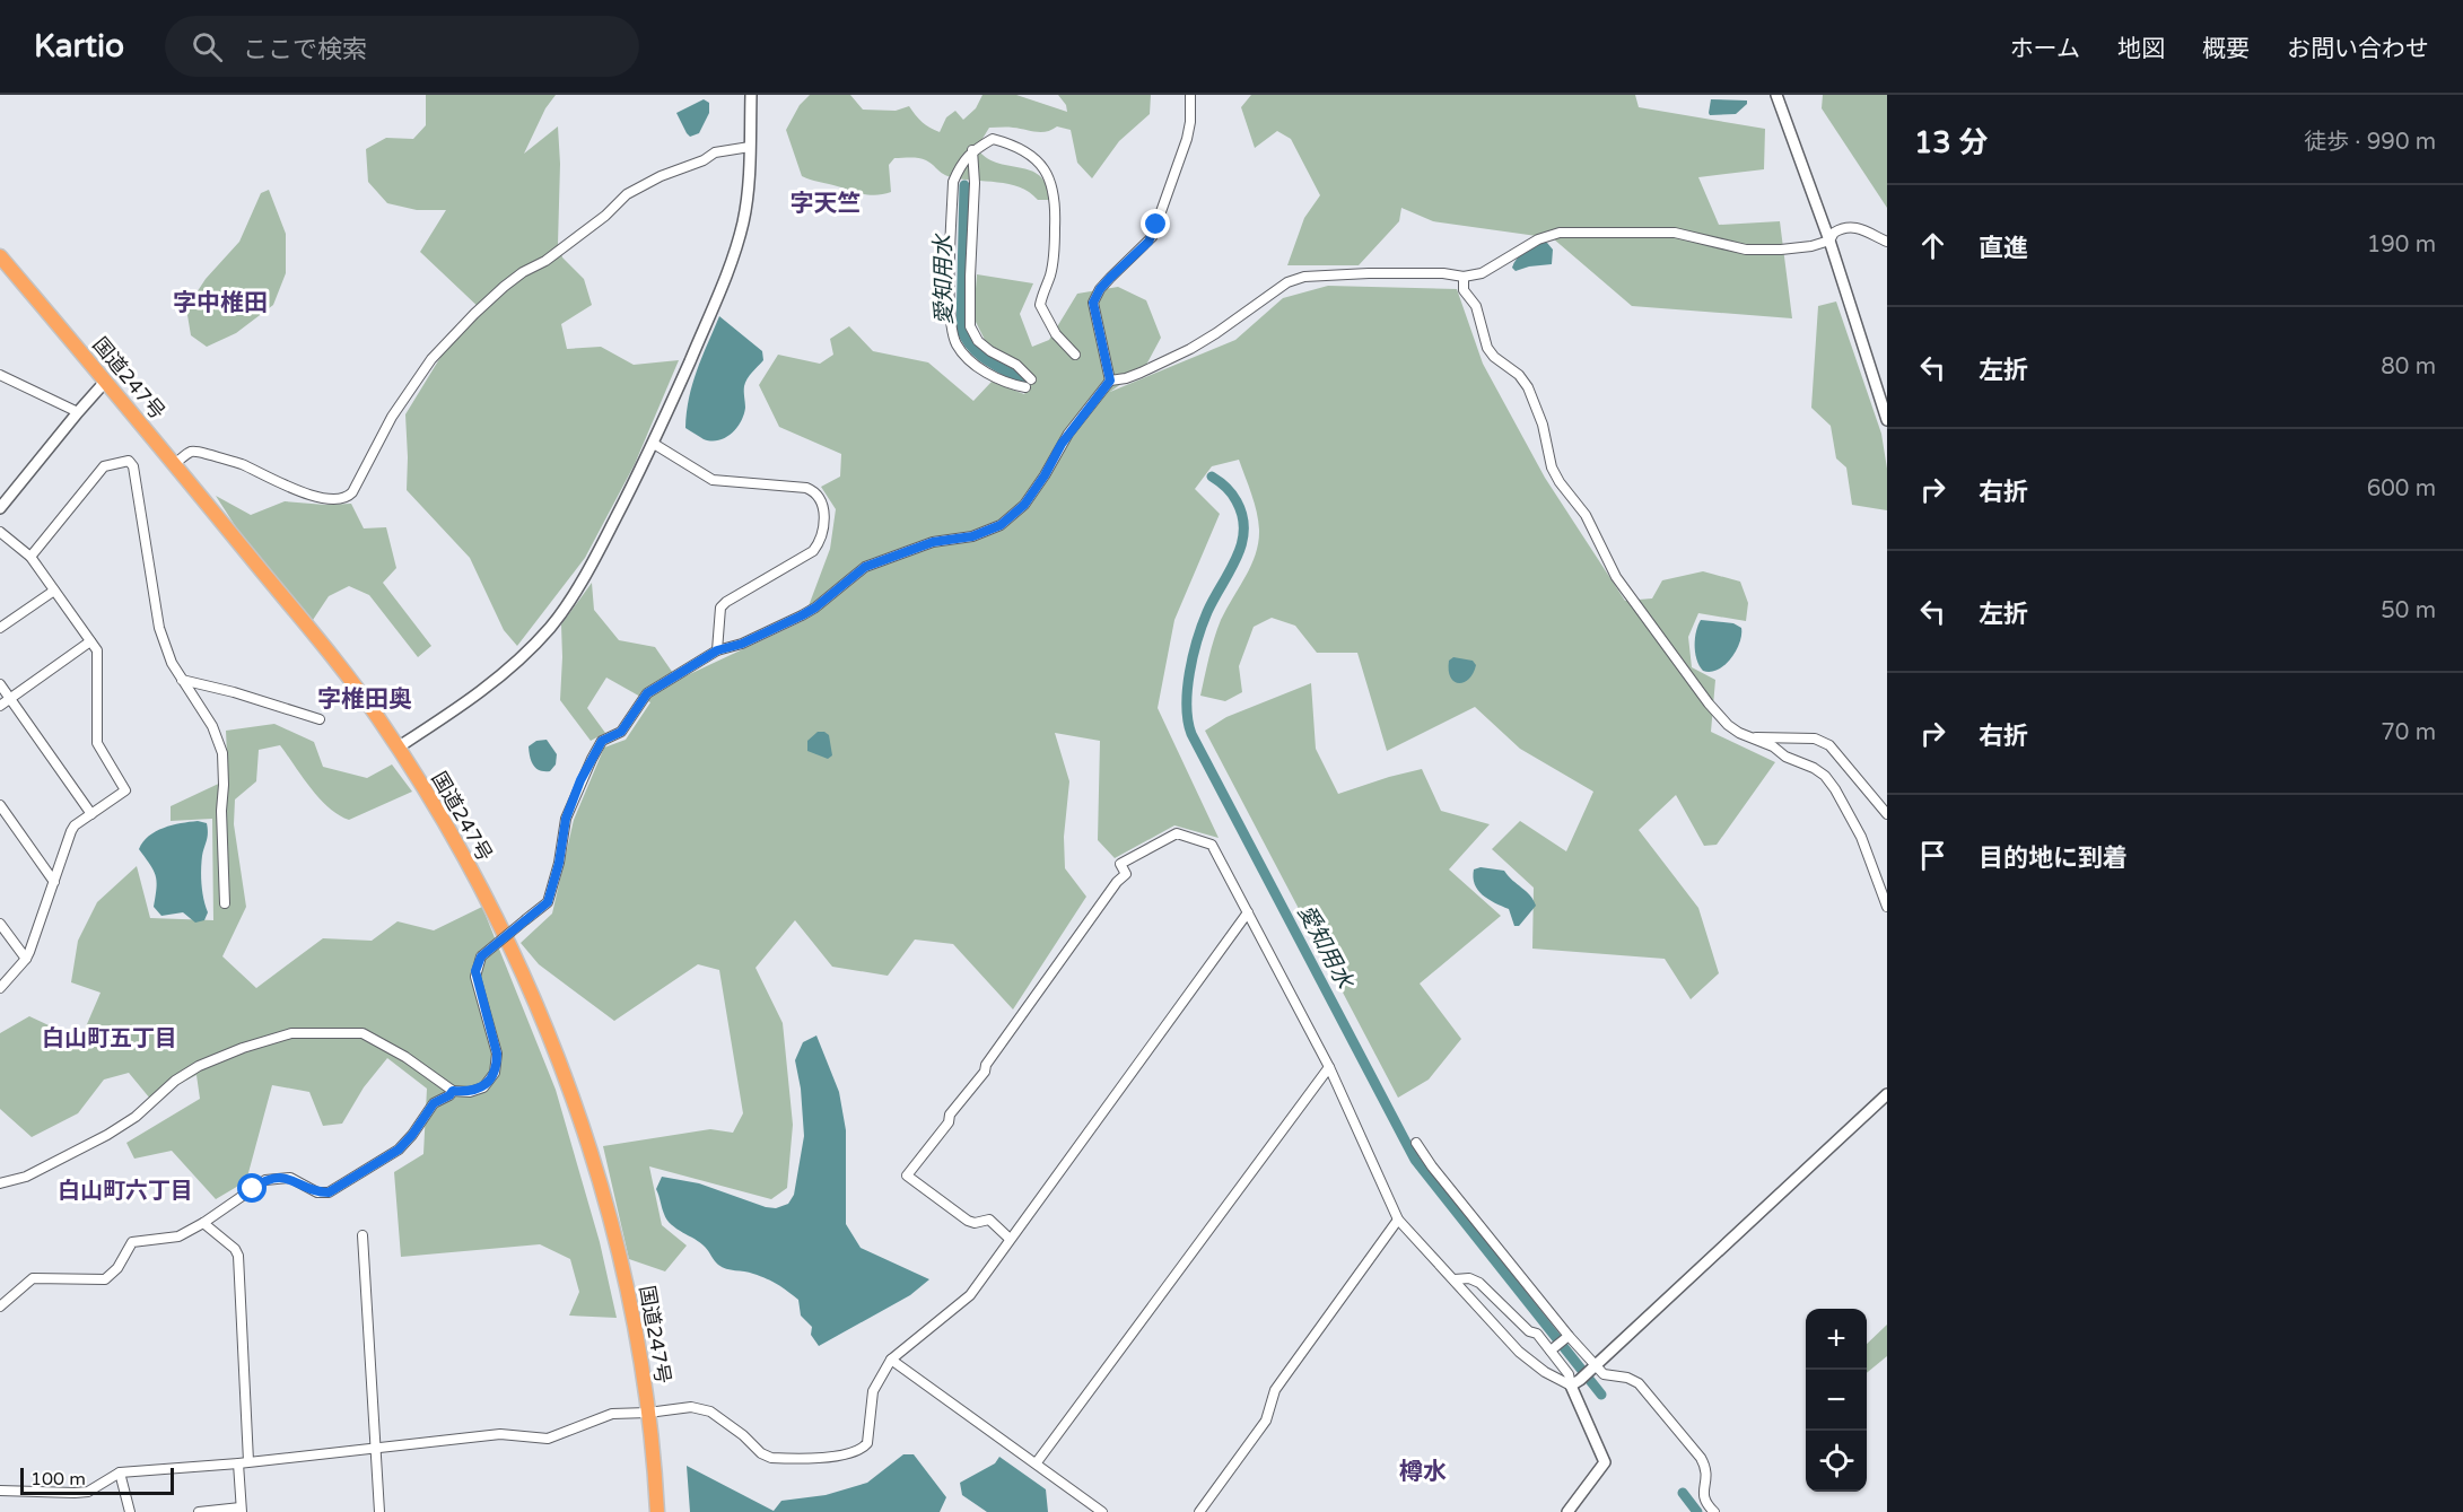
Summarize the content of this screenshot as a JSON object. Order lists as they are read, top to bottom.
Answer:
{
  "streets": {
    "highway": ["国道247号"]
  },
  "districts": [
    "字天竺",
    "字中椎田",
    "字椎田奥",
    "白山町五丁目",
    "白山町六丁目",
    "樽水"
  ],
  "water": ["愛知用水"],
  "scale_bar": "100 m",
  "page": {
    "header": "Kartio",
    "search": "ここで検索",
    "nav": [
      "ホーム",
      "地図",
      "概要",
      "お問い合わせ"
    ],
    "heading": ["13 分", "徒歩 · 990 m"],
    "list": [
      ["直進", "190 m"],
      ["左折", "80 m"],
      ["右折", "600 m"],
      ["左折", "50 m"],
      ["右折", "70 m"],
      "目的地に到着"
    ],
    "map_buttons": ["+", "−"],
    "scale": "100 m"
  }
}
